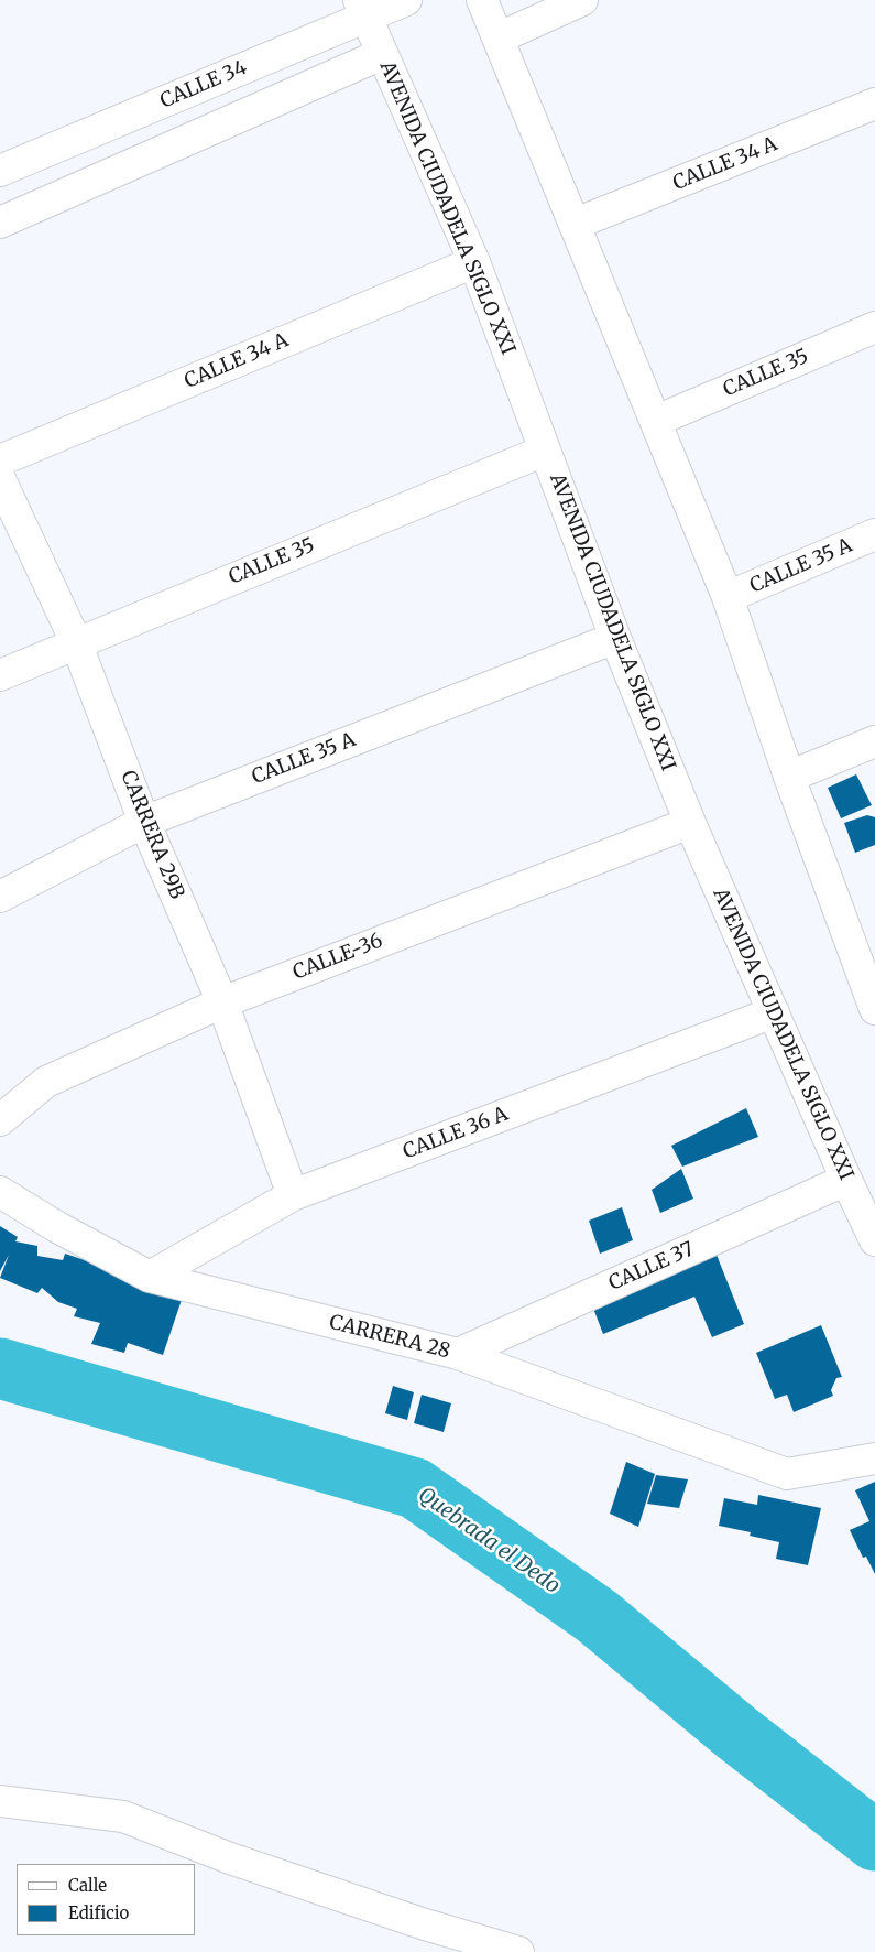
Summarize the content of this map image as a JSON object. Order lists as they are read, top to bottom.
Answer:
{
  "streets": {
    "street": [
      "CALLE 34",
      "CALLE 34 A",
      "AVENIDA CIUDADELA SIGLO XXI",
      "CALLE 35",
      "CALLE 35 A",
      "CARRERA 29B",
      "CALLE-36",
      "CALLE 36 A",
      "CALLE 37",
      "CARRERA 28"
    ]
  },
  "crossings": [
    ["CALLE 34", "AVENIDA CIUDADELA SIGLO XXI"],
    ["CALLE 34 A", "AVENIDA CIUDADELA SIGLO XXI"],
    ["AVENIDA CIUDADELA SIGLO XXI", "CALLE 35"],
    ["AVENIDA CIUDADELA SIGLO XXI", "CALLE 35 A"],
    ["AVENIDA CIUDADELA SIGLO XXI", "CALLE-36"],
    ["AVENIDA CIUDADELA SIGLO XXI", "CALLE 36 A"],
    ["AVENIDA CIUDADELA SIGLO XXI", "CALLE 37"],
    ["CALLE 35", "CARRERA 29B"],
    ["CALLE 35 A", "CARRERA 29B"],
    ["CARRERA 29B", "CALLE-36"],
    ["CARRERA 29B", "CALLE 36 A"],
    ["CALLE 36 A", "CARRERA 28"],
    ["CALLE 37", "CARRERA 28"]
  ],
  "water": ["Quebrada el Dedo"],
  "legend": ["Calle", "Edificio"]
}
